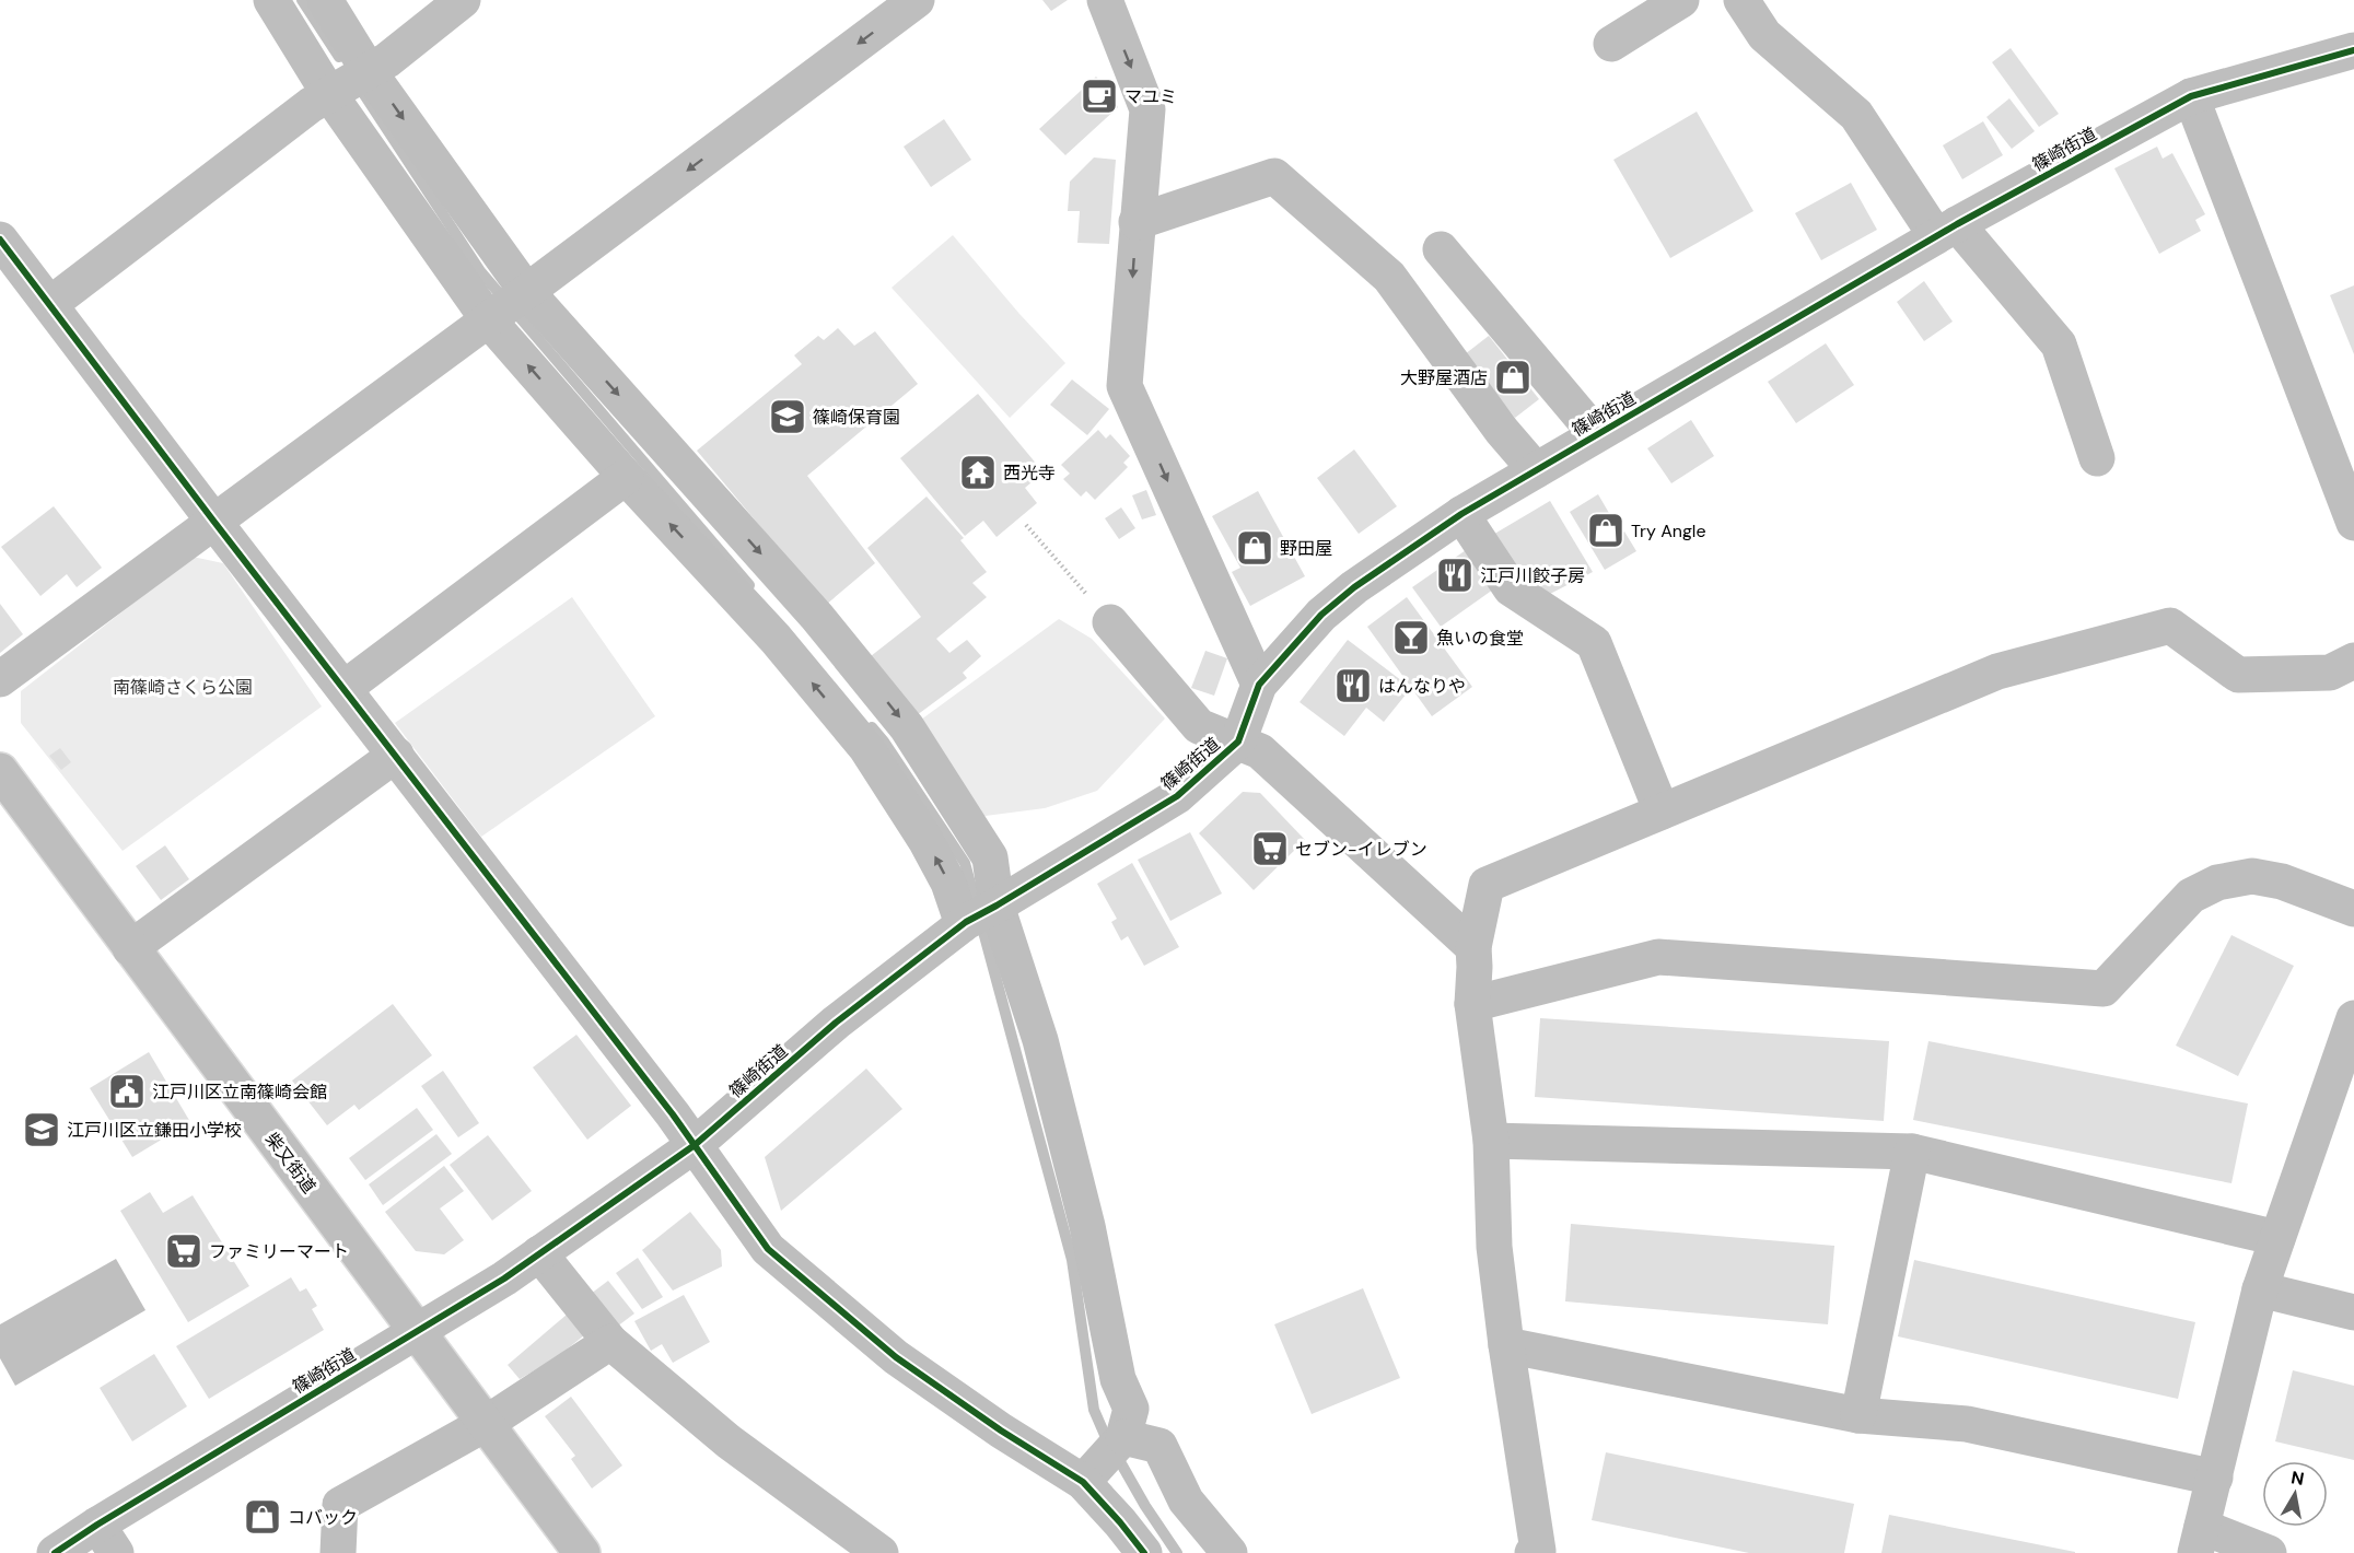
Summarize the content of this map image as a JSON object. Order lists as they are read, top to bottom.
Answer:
{
  "streets": {
    "street": ["篠崎街道", "柴又街道"]
  },
  "crossings": [
    ["篠崎街道", "柴又街道"]
  ],
  "parks": ["南篠崎さくら公園"],
  "places": {
    "cafe": ["マユミ"],
    "shop": [
      "大野屋酒店",
      "Try Angle",
      "野田屋",
      "コバック"
    ],
    "school or university": ["篠崎保育園", "江戸川区立鎌田小学校"],
    "temple": ["西光寺"],
    "restaurant": ["江戸川餃子房", "はんなりや"],
    "bar": ["魚いの食堂"],
    "supermarket": ["セブン-イレブン", "ファミリーマート"],
    "public building": ["江戸川区立南篠崎会館"]
  },
  "north": "top"
}
